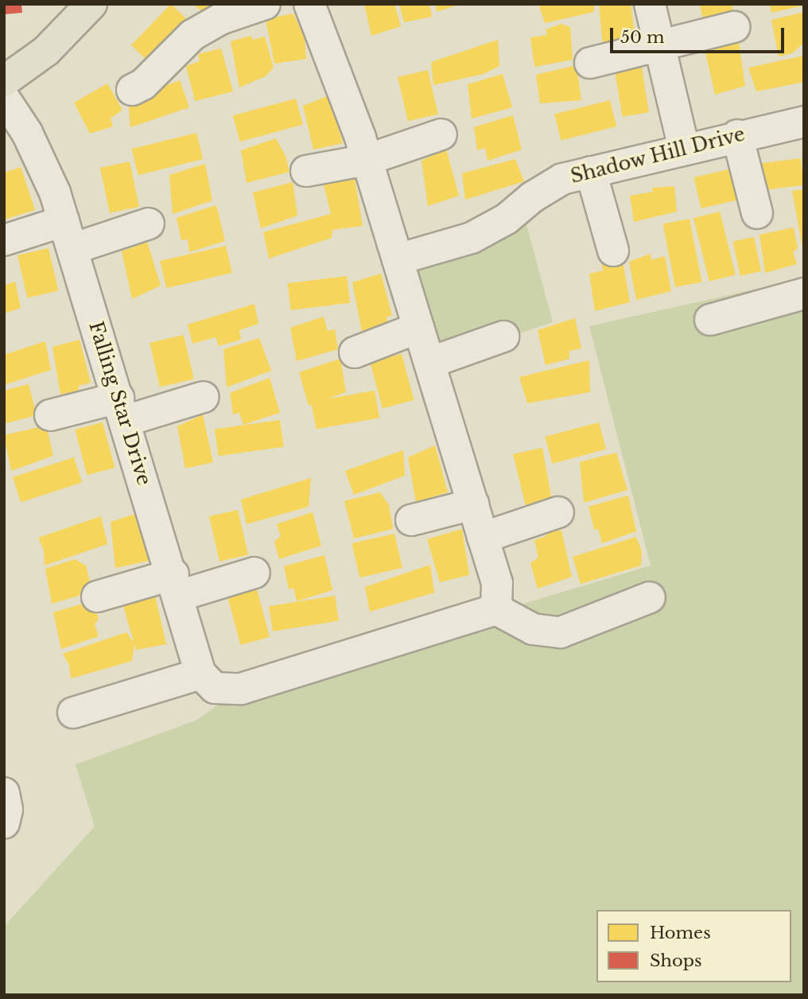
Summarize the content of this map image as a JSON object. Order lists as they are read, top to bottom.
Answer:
{
  "streets": {
    "street": ["Shadow Hill Drive", "Falling Star Drive"]
  },
  "legend": ["Homes", "Shops"],
  "scale_bar": "50 m"
}
